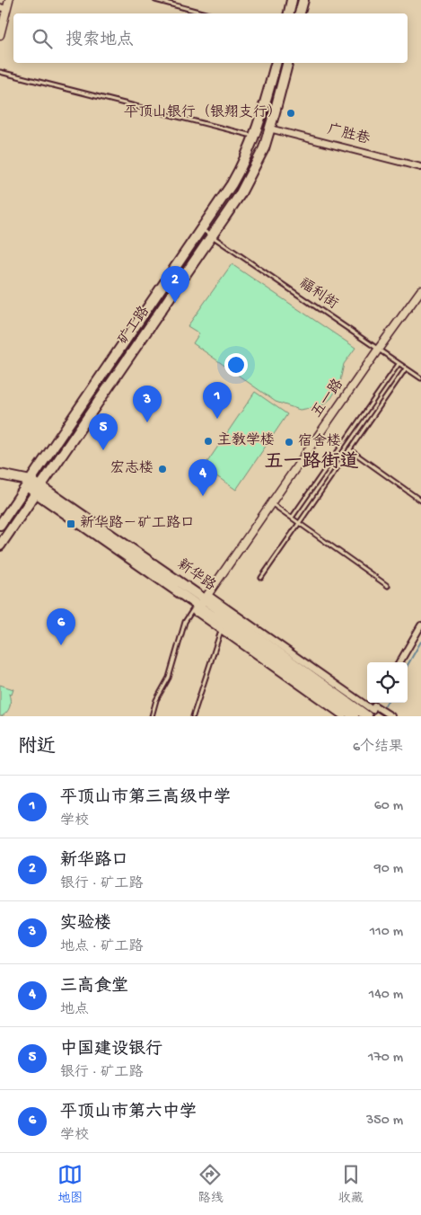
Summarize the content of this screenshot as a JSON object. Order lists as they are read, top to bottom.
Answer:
{
  "streets": {
    "main road": ["矿工路", "新华路"],
    "street": ["广胜巷", "五一路"],
    "lane": ["福利街"]
  },
  "crossings": [
    ["广胜巷", "矿工路"],
    ["福利街", "矿工路"],
    ["福利街", "五一路"],
    ["矿工路", "新华路"],
    ["五一路", "新华路"]
  ],
  "districts": ["五一路街道"],
  "places": {
    "other": [
      "平顶山银行（银翔支行）",
      "主教学楼",
      "宿舍楼",
      "宏志楼"
    ],
    "transit": ["新华路－矿工路口"]
  },
  "page": {
    "search": "搜索地点",
    "pins": [
      "2",
      "1",
      "3",
      "5",
      "4",
      "6"
    ],
    "heading": ["附近", "6个结果"],
    "list": [
      {
        "mark": "1",
        "name": "平顶山市第三高级中学",
        "note": "学校",
        "value": "60 m"
      },
      {
        "mark": "2",
        "name": "新华路口",
        "note": "银行 · 矿工路",
        "value": "90 m"
      },
      {
        "mark": "3",
        "name": "实验楼",
        "note": "地点 · 矿工路",
        "value": "110 m"
      },
      {
        "mark": "4",
        "name": "三高食堂",
        "note": "地点",
        "value": "140 m"
      },
      {
        "mark": "5",
        "name": "中国建设银行",
        "note": "银行 · 矿工路",
        "value": "170 m"
      },
      {
        "mark": "6",
        "name": "平顶山市第六中学",
        "note": "学校",
        "value": "350 m"
      }
    ],
    "nav": ["地图", "路线", "收藏"]
  }
}
